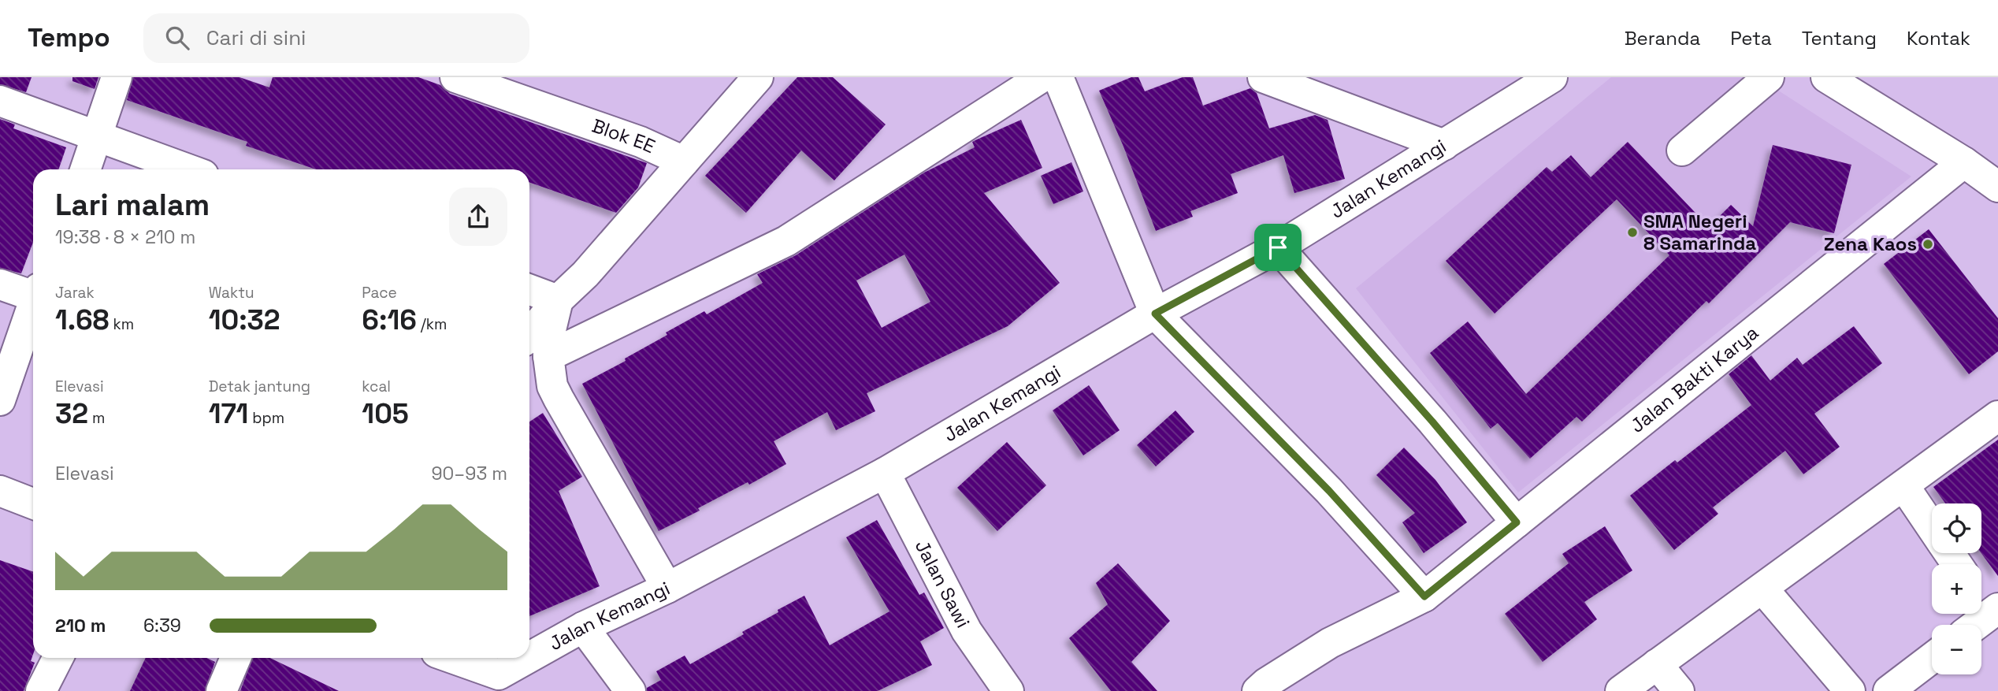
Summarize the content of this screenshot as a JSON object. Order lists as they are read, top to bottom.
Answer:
{
  "streets": {
    "street": [
      "Blok EE",
      "Jalan Kemangi",
      "Jalan Bakti Karya",
      "Jalan Sawi"
    ]
  },
  "crossings": [
    ["Jalan Kemangi", "Jalan Sawi"]
  ],
  "places": ["SMA Negeri 8 Samarinda", "Zena Kaos"],
  "page": {
    "header": "Tempo",
    "search": "Cari di sini",
    "nav": [
      "Beranda",
      "Peta",
      "Tentang",
      "Kontak"
    ],
    "heading": ["Lari malam", "19:38 · 8 × 210 m"],
    "stats": [
      ["Jarak", "1.68 km"],
      ["Waktu", "10:32"],
      ["Pace", "6:16 /km"],
      ["Elevasi", "32 m"],
      ["Detak jantung", "171 bpm"],
      ["kcal", "105"]
    ],
    "chart": ["Elevasi", "90–93 m"],
    "map_buttons": ["+", "−"],
    "list": [
      {
        "name": "210 m",
        "note": "6:39"
      }
    ]
  }
}
